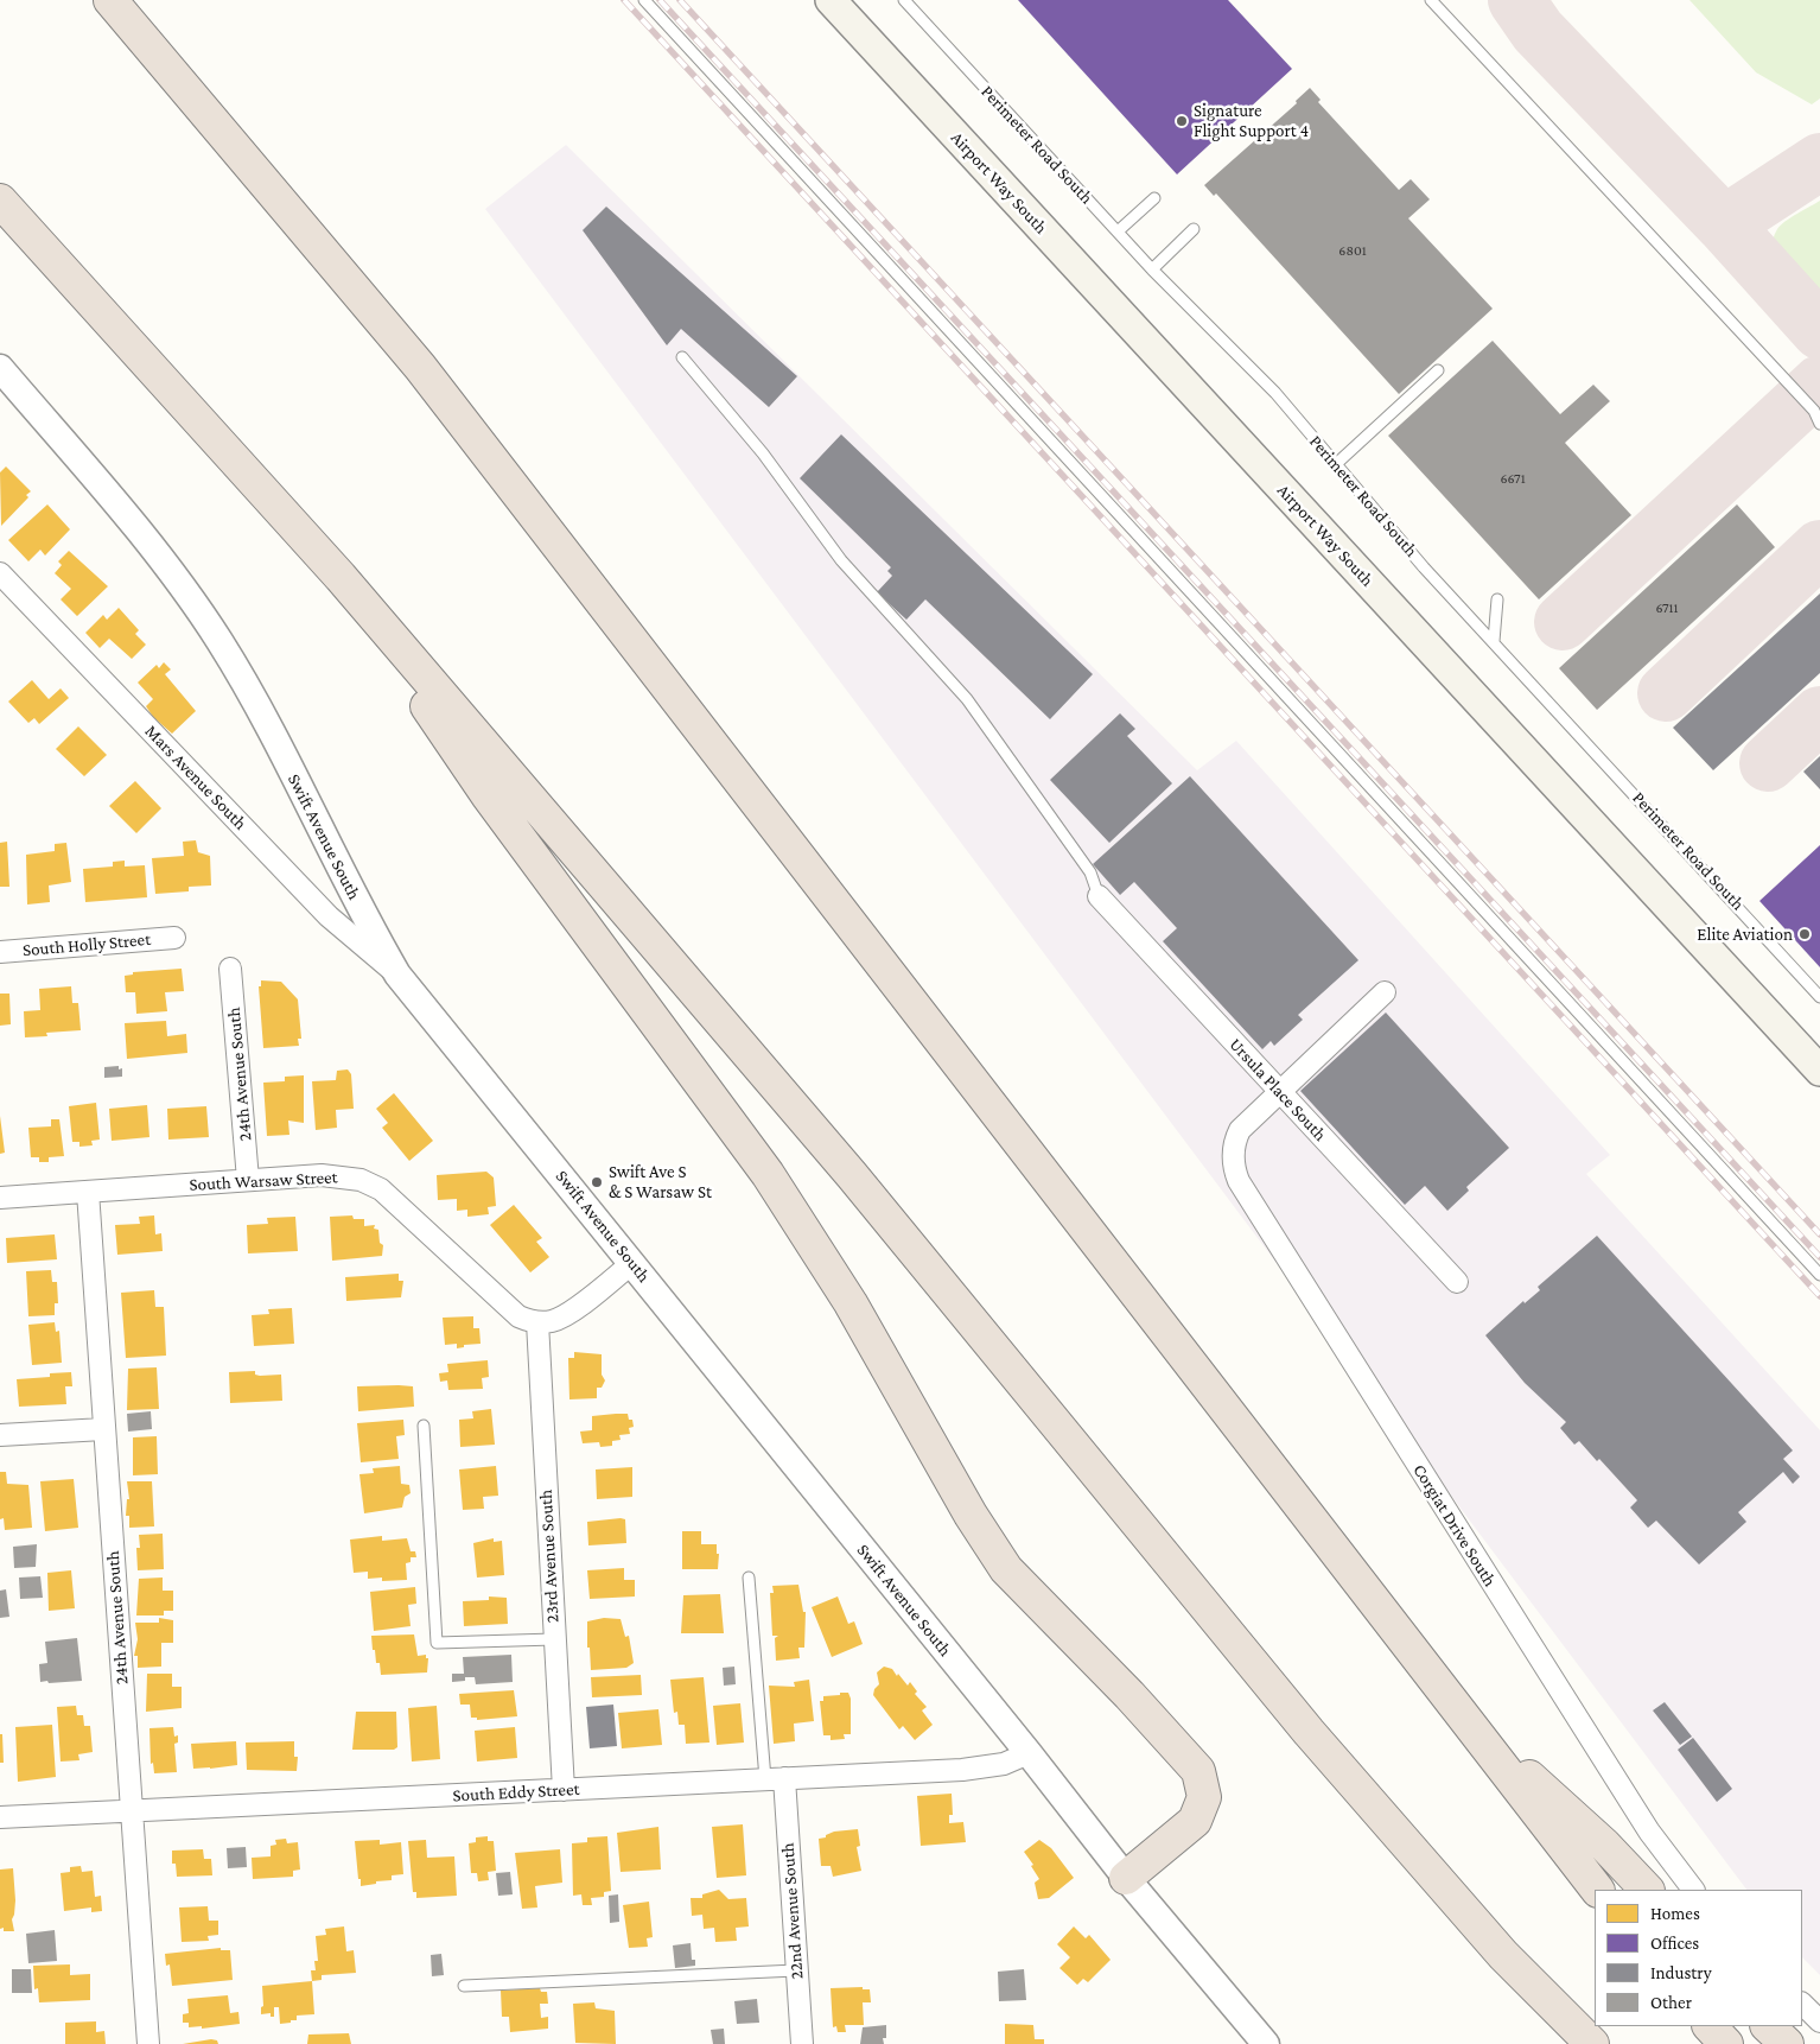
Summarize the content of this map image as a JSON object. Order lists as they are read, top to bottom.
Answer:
{
  "streets": {
    "main road": ["Airport Way South"],
    "street": [
      "Mars Avenue South",
      "Swift Avenue South",
      "South Holly Street",
      "24th Avenue South",
      "Ursula Place South",
      "South Warsaw Street",
      "Corgiat Drive South",
      "23rd Avenue South",
      "South Eddy Street",
      "22nd Avenue South"
    ],
    "lane": ["Perimeter Road South"]
  },
  "crossings": [
    ["Mars Avenue South", "Swift Avenue South"],
    ["Swift Avenue South", "South Eddy Street"],
    ["24th Avenue South", "South Warsaw Street"],
    ["24th Avenue South", "South Eddy Street"],
    ["Ursula Place South", "Corgiat Drive South"],
    ["South Warsaw Street", "23rd Avenue South"],
    ["23rd Avenue South", "South Eddy Street"],
    ["South Eddy Street", "22nd Avenue South"]
  ],
  "places": ["Signature Flight Support 4", "Elite Aviation", "Swift Ave S & S Warsaw St"],
  "house_numbers": ["6801", "6671", "6711"],
  "legend": [
    "Homes",
    "Offices",
    "Industry",
    "Other"
  ]
}
